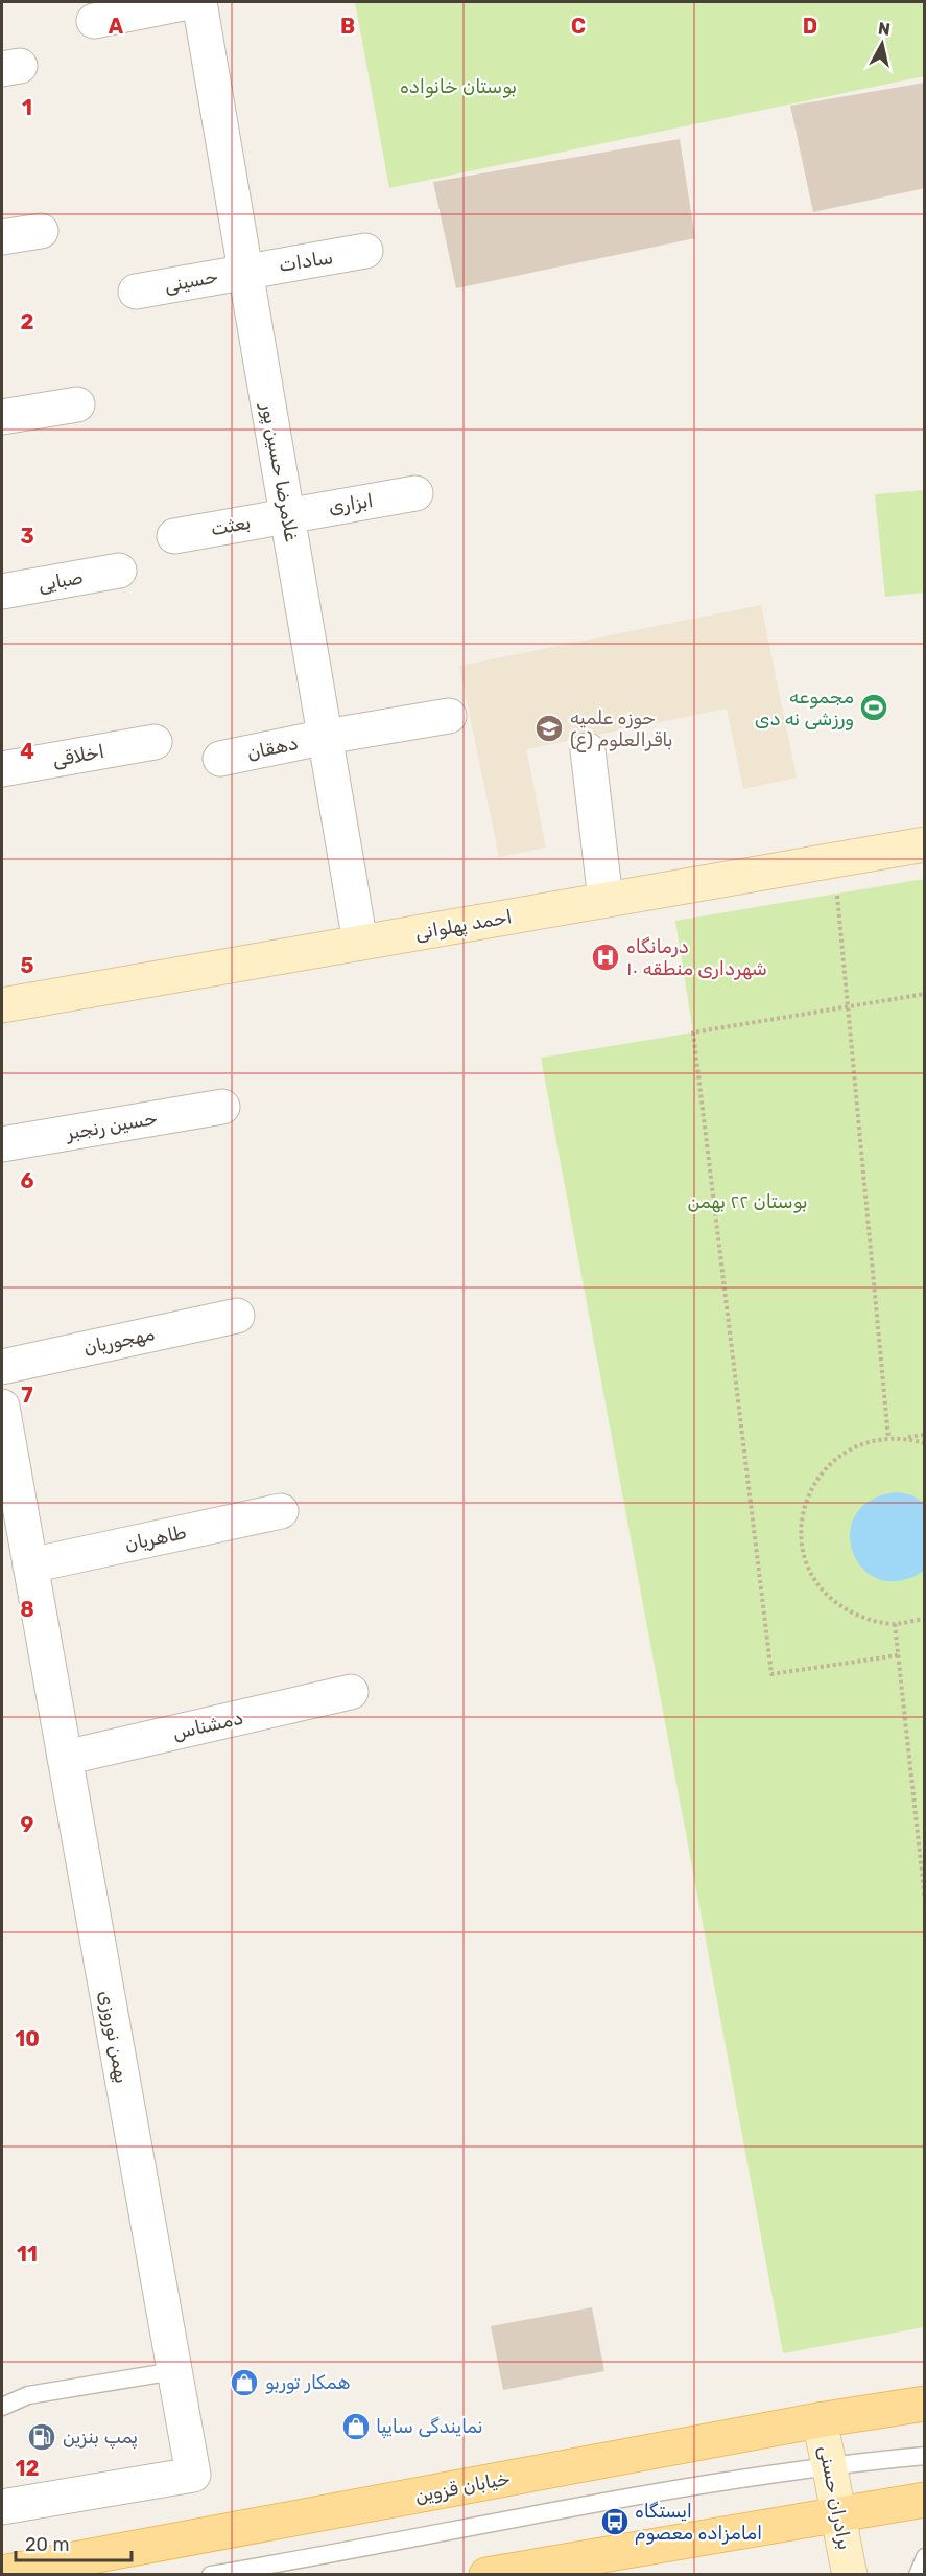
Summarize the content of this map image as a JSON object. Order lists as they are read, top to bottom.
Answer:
{
  "streets": {
    "main road": ["خیابان قزوین"],
    "street": [
      "سادات",
      "حسینی",
      "غلامرضا حسین پور",
      "ابزاری",
      "بعثت",
      "صبایی",
      "دهقان",
      "اخلاقی",
      "احمد پهلوانی",
      "حسین رنجبر",
      "مهجوریان",
      "طاهریان",
      "دمشناس",
      "بهمن نوروزی",
      "برادران حسنی"
    ]
  },
  "crossings": [
    ["سادات", "حسینی"],
    ["سادات", "غلامرضا حسین پور"],
    ["حسینی", "غلامرضا حسین پور"],
    ["غلامرضا حسین پور", "ابزاری"],
    ["غلامرضا حسین پور", "بعثت"],
    ["غلامرضا حسین پور", "دهقان"],
    ["غلامرضا حسین پور", "احمد پهلوانی"],
    ["ابزاری", "بعثت"],
    ["طاهریان", "بهمن نوروزی"],
    ["دمشناس", "بهمن نوروزی"],
    ["خیابان قزوین", "برادران حسنی"]
  ],
  "parks": ["بوستان خانواده", "بوستان ۲۲ بهمن"],
  "places": {
    "sports": ["مجموعه ورزشی نه دی"],
    "school or university": ["حوزه علمیه باقرالعلوم (ع)"],
    "hospital": ["درمانگاه شهرداری منطقه ۱۰"],
    "shop": ["همکار توربو", "نمایندگی سایپا"],
    "fuel station": ["پمپ بنزین"],
    "bus stop": ["ایستگاه امامزاده معصوم"]
  },
  "scale_bar": "20 m",
  "north": "top",
  "grid": {
    "columns": [
      "A",
      "B",
      "C",
      "D"
    ],
    "rows": [
      "1",
      "2",
      "3",
      "4",
      "5",
      "6",
      "7",
      "8",
      "9",
      "10",
      "11",
      "12"
    ]
  }
}
